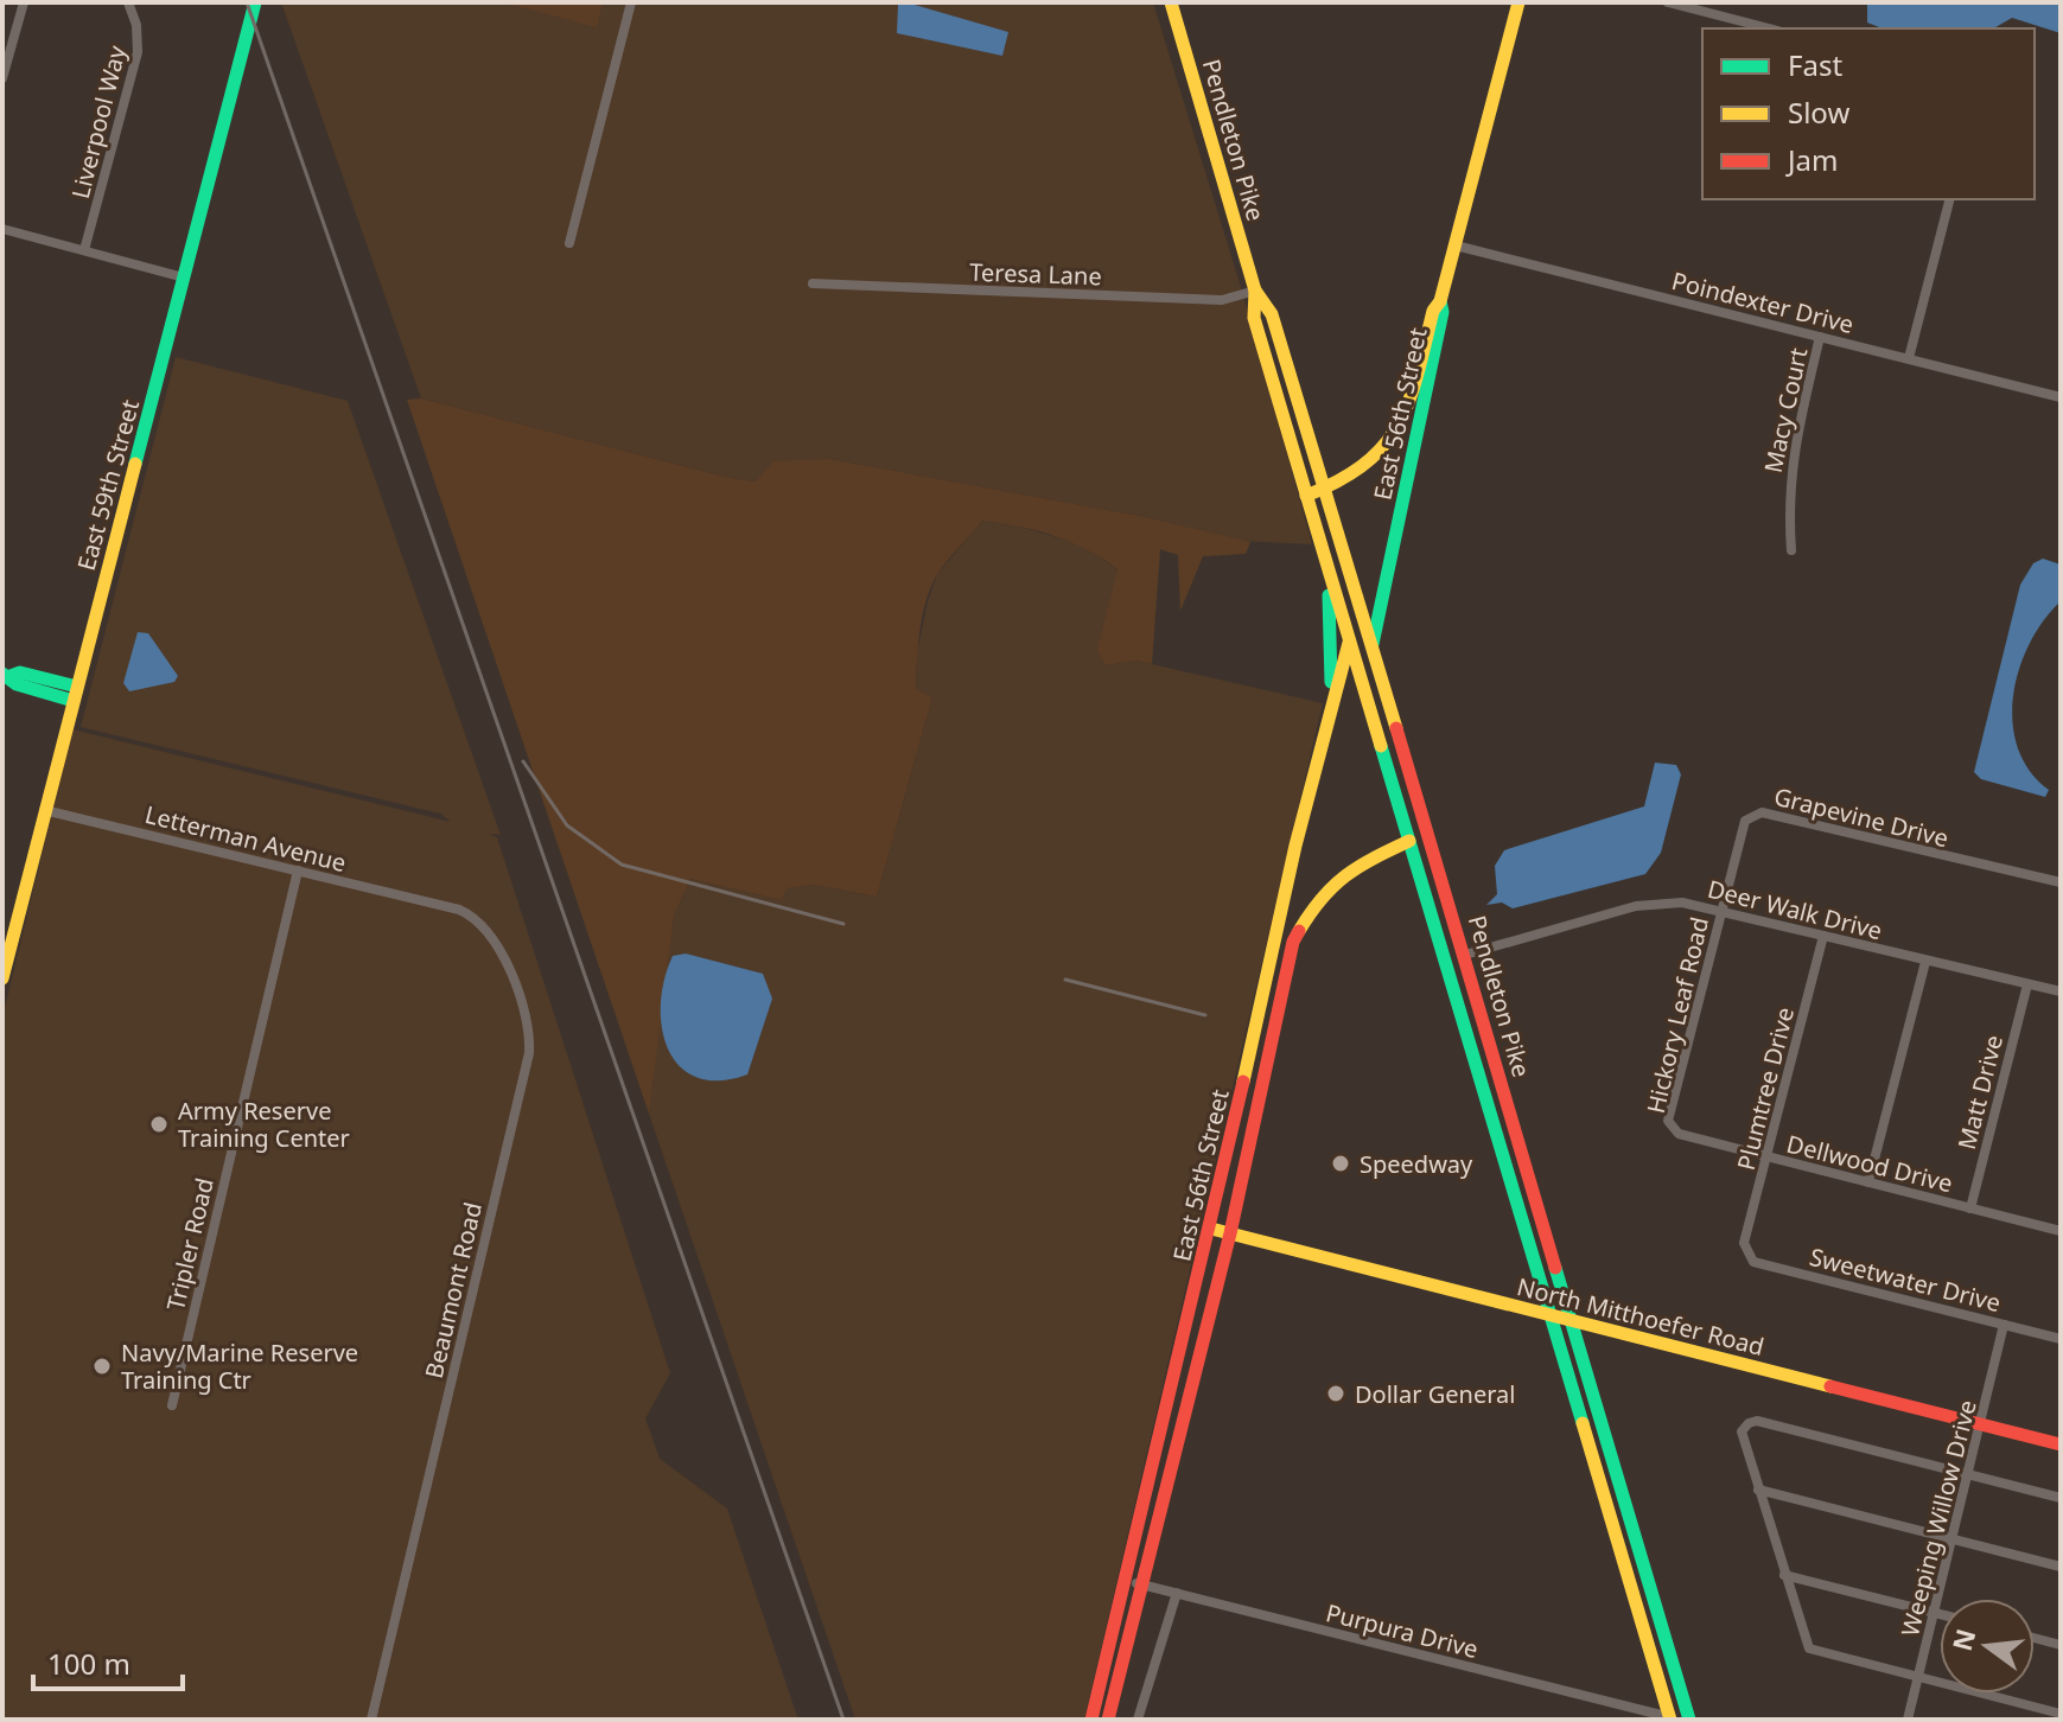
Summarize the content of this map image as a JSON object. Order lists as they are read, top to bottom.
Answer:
{
  "streets": {
    "main road": [
      "Pendleton Pike",
      "East 56th Street",
      "East 59th Street",
      "North Mitthoefer Road"
    ],
    "street": [
      "Liverpool Way",
      "Teresa Lane",
      "Poindexter Drive",
      "Macy Court",
      "Grapevine Drive",
      "Letterman Avenue",
      "Deer Walk Drive",
      "Hickory Leaf Road",
      "Plumtree Drive",
      "Matt Drive",
      "Dellwood Drive",
      "Tripler Road",
      "Sweetwater Drive",
      "Beaumont Road",
      "Weeping Willow Drive",
      "Purpura Drive"
    ]
  },
  "crossings": [
    ["Pendleton Pike", "Teresa Lane"],
    ["Pendleton Pike", "East 56th Street"],
    ["Pendleton Pike", "Deer Walk Drive"],
    ["Pendleton Pike", "North Mitthoefer Road"],
    ["Pendleton Pike", "Purpura Drive"],
    ["Poindexter Drive", "Macy Court"],
    ["Poindexter Drive", "East 56th Street"],
    ["East 56th Street", "North Mitthoefer Road"],
    ["East 56th Street", "Purpura Drive"],
    ["East 59th Street", "Letterman Avenue"],
    ["Grapevine Drive", "Deer Walk Drive"],
    ["Grapevine Drive", "Hickory Leaf Road"],
    ["Letterman Avenue", "Tripler Road"],
    ["Letterman Avenue", "Beaumont Road"],
    ["Deer Walk Drive", "Hickory Leaf Road"],
    ["Deer Walk Drive", "Plumtree Drive"],
    ["Deer Walk Drive", "Matt Drive"],
    ["Hickory Leaf Road", "Dellwood Drive"],
    ["Plumtree Drive", "Dellwood Drive"],
    ["Plumtree Drive", "Sweetwater Drive"],
    ["Matt Drive", "Dellwood Drive"],
    ["Sweetwater Drive", "Weeping Willow Drive"],
    ["North Mitthoefer Road", "Weeping Willow Drive"]
  ],
  "places": [
    "Army Reserve Training Center",
    "Speedway",
    "Navy/Marine Reserve Training Ctr",
    "Dollar General"
  ],
  "legend": ["Fast", "Slow", "Jam"],
  "scale_bar": "100 m",
  "north": "left"
}
